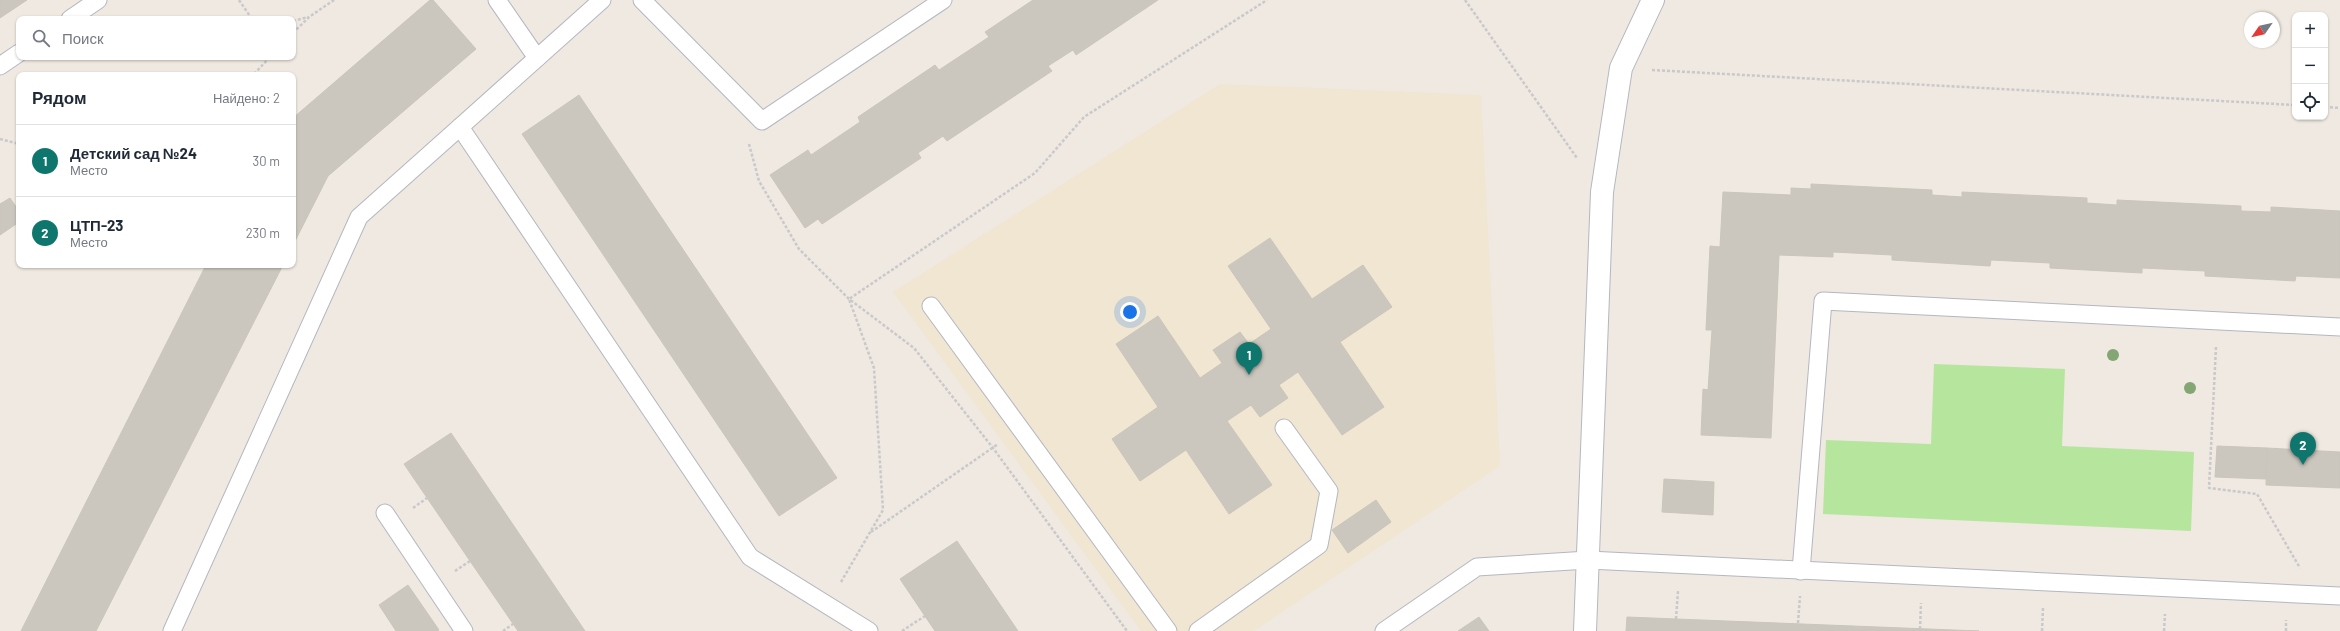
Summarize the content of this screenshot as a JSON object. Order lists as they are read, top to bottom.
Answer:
{
  "north": "bottom left",
  "page": {
    "map_buttons": ["+", "−"],
    "search": "Поиск",
    "heading": ["Рядом", "Найдено: 2"],
    "list": [
      {
        "mark": "1",
        "name": "Детский сад №24",
        "note": "Место",
        "value": "30 m"
      },
      {
        "mark": "2",
        "name": "ЦТП-23",
        "note": "Место",
        "value": "230 m"
      }
    ],
    "pins": ["1", "2"]
  }
}
